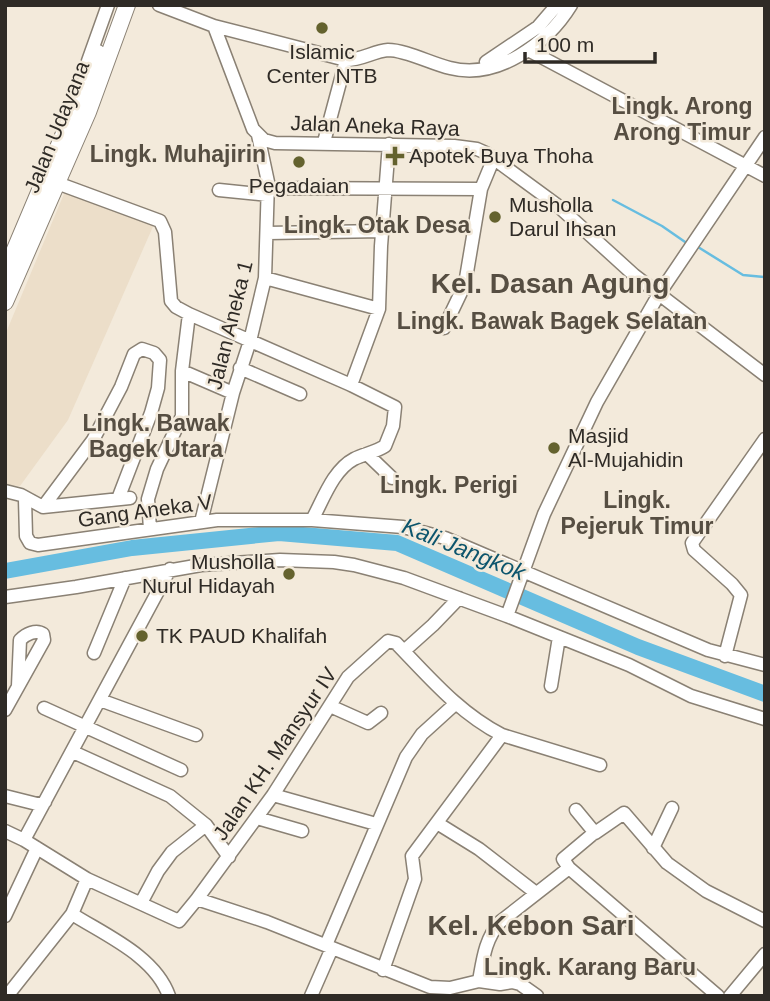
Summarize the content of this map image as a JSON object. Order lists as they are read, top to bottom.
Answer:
{
  "streets": {
    "main road": ["Jalan Udayana"],
    "street": [
      "Jalan Aneka Raya",
      "Jalan Aneka 1",
      "Gang Aneka V",
      "Jalan KH. Mansyur IV"
    ]
  },
  "crossings": [
    ["Jalan Aneka Raya", "Jalan Aneka 1"],
    ["Jalan Aneka 1", "Gang Aneka V"]
  ],
  "districts": [
    "Lingk. Arong Arong Timur",
    "Lingk. Muhajirin",
    "Lingk. Otak Desa",
    "Kel. Dasan Agung",
    "Lingk. Bawak Bagek Selatan",
    "Lingk. Bawak Bagek Utara",
    "Lingk. Perigi",
    "Lingk. Pejeruk Timur",
    "Kel. Kebon Sari",
    "Lingk. Karang Baru"
  ],
  "water": ["Kali Jangkok"],
  "places": {
    "other": [
      "Islamic Center NTB",
      "Pegadaian",
      "Musholla Darul Ihsan",
      "Masjid Al-Mujahidin",
      "Musholla Nurul Hidayah",
      "TK PAUD Khalifah"
    ],
    "health": ["Apotek Buya Thoha"]
  },
  "scale_bar": "100 m"
}
